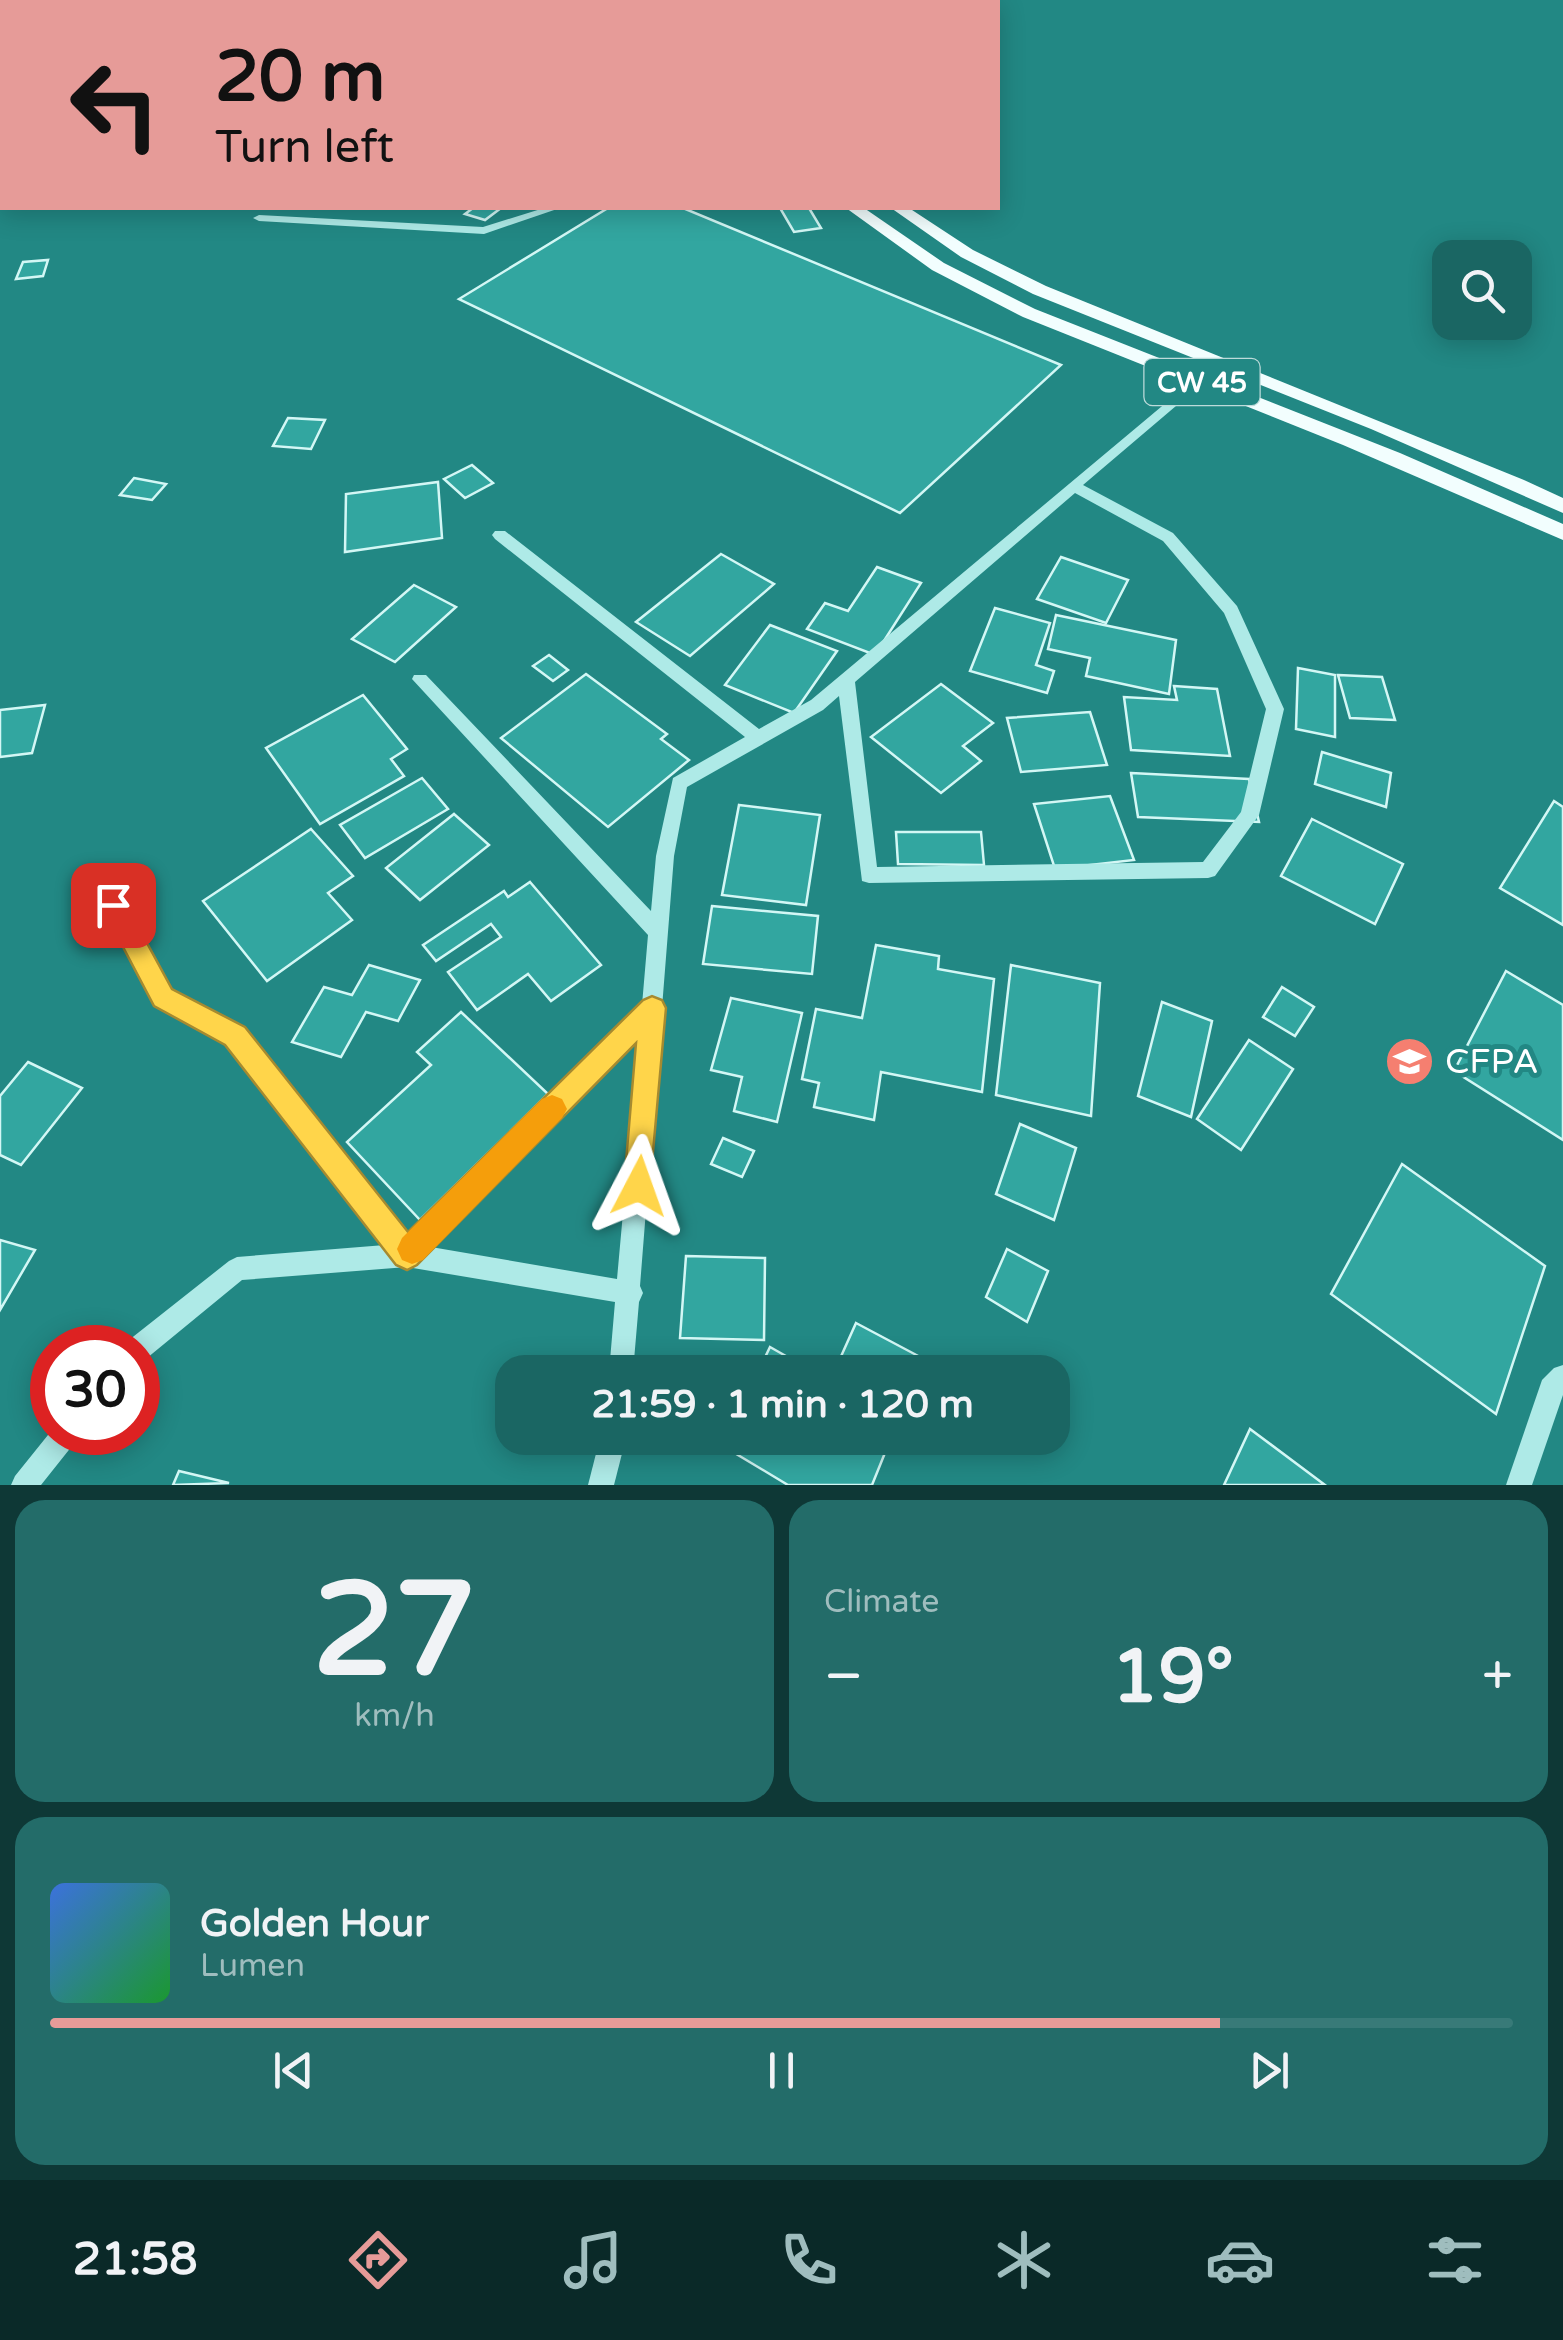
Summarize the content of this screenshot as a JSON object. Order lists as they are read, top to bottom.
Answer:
{
  "streets": {
    "main road": ["CW 45"]
  },
  "places": {
    "school or university": ["CFPA"]
  },
  "page": {
    "turn": ["20 m", "Turn left"],
    "limit": "30",
    "trip": "21:59 · 1 min · 120 m",
    "tile": [
      ["27", "km/h"],
      "Climate"
    ],
    "heat": ["−", "19°", "+"],
    "song": ["Golden Hour", "Lumen"],
    "tabs": "21:58"
  }
}
